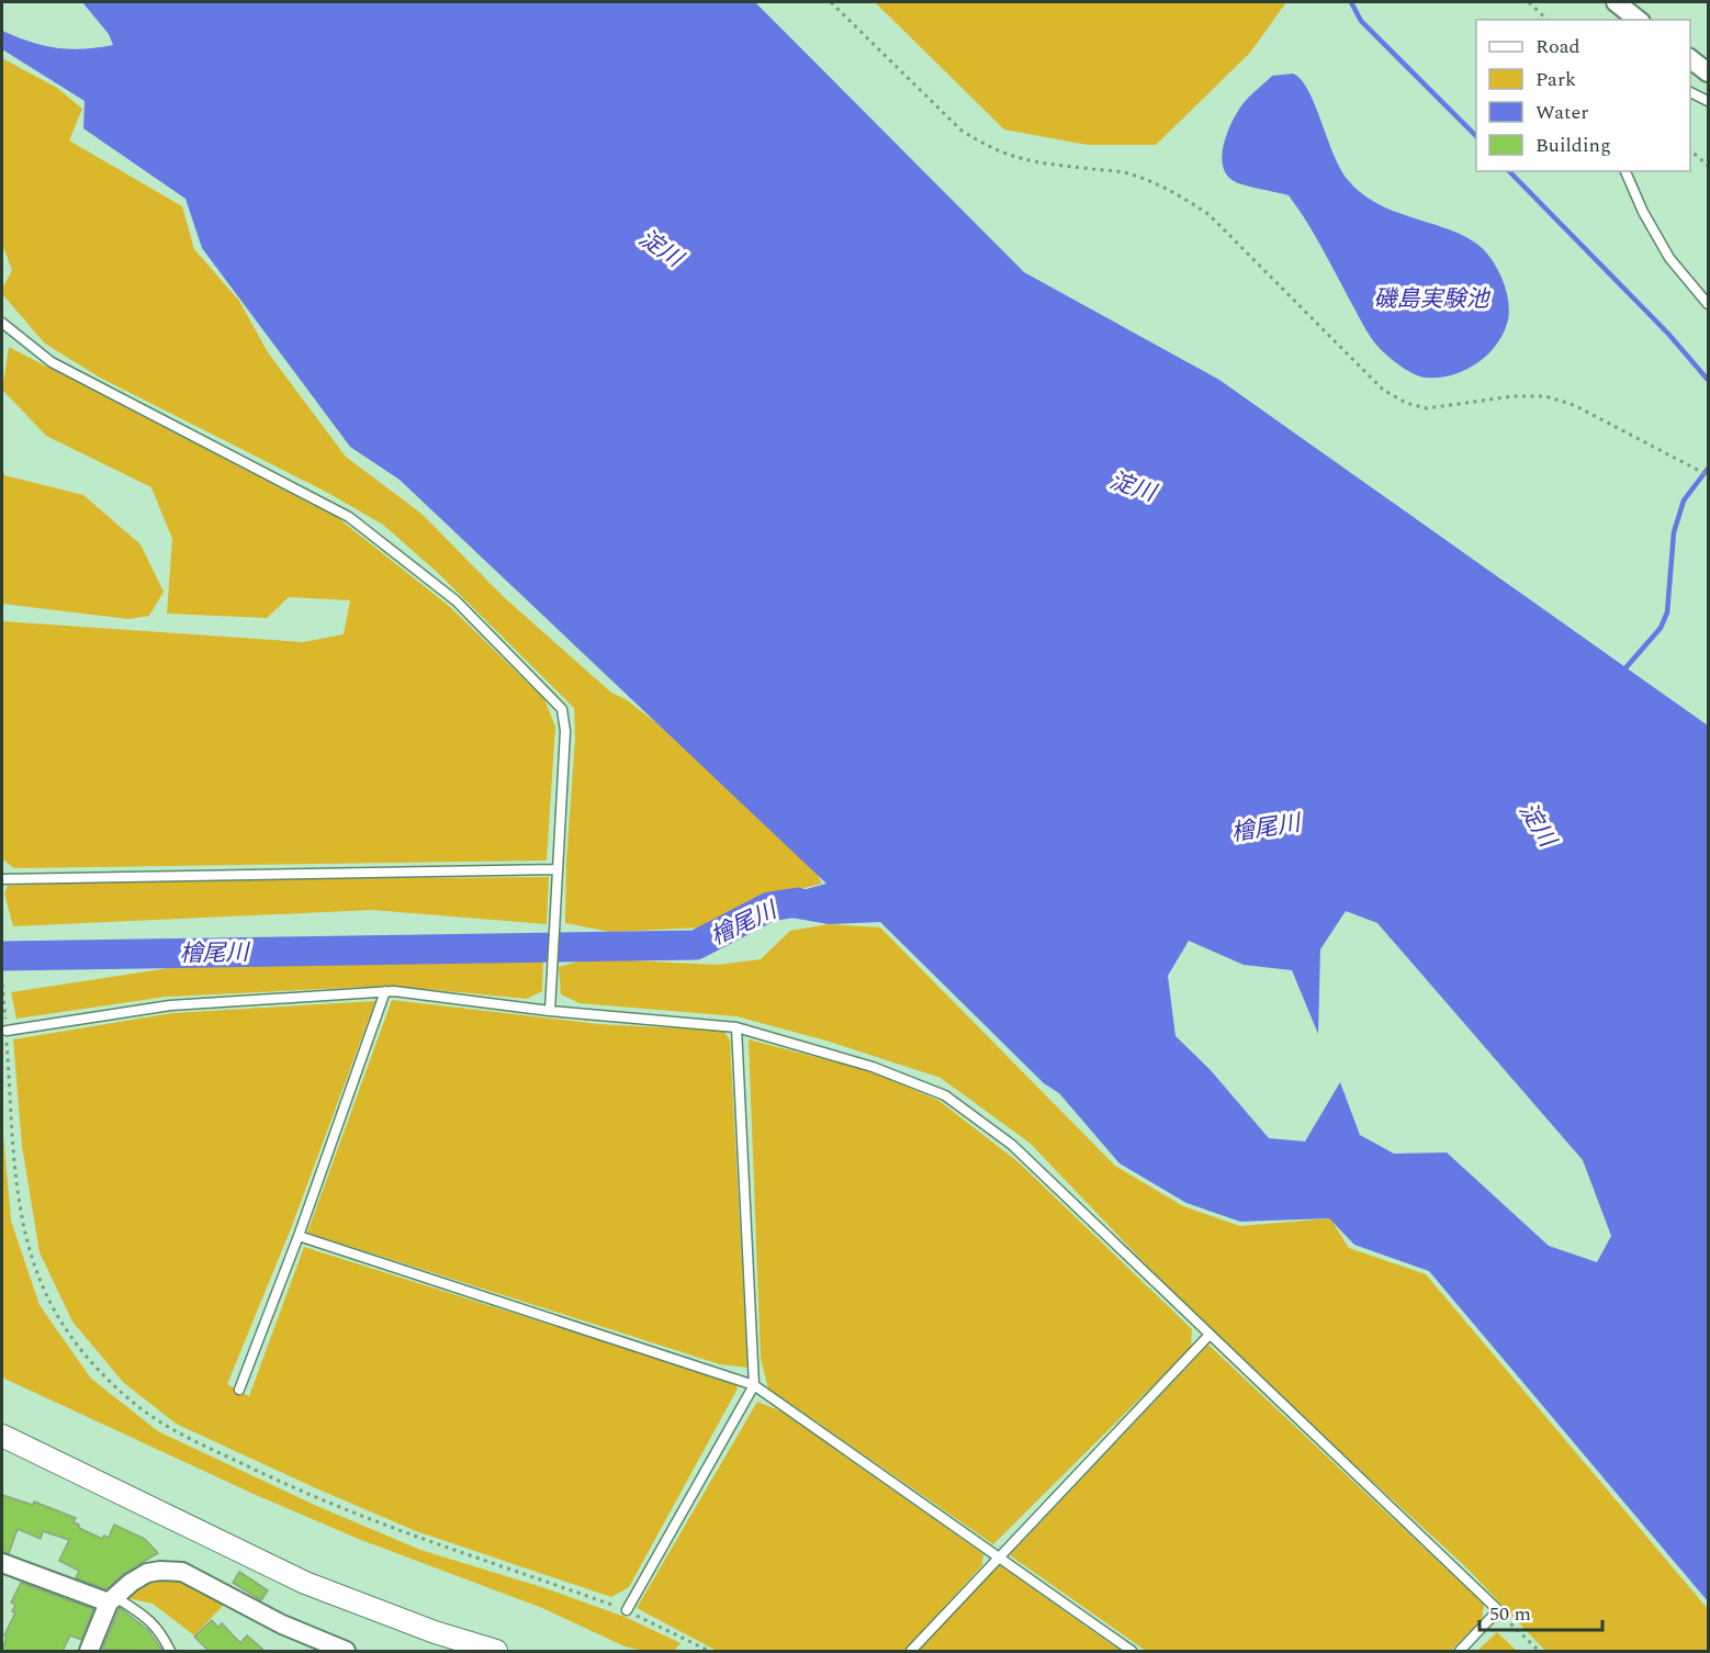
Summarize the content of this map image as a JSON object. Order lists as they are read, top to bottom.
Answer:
{
  "water": ["淀川", "磯島実験池", "檜尾川"],
  "legend": [
    "Road",
    "Park",
    "Water",
    "Building"
  ],
  "scale_bar": "50 m"
}
